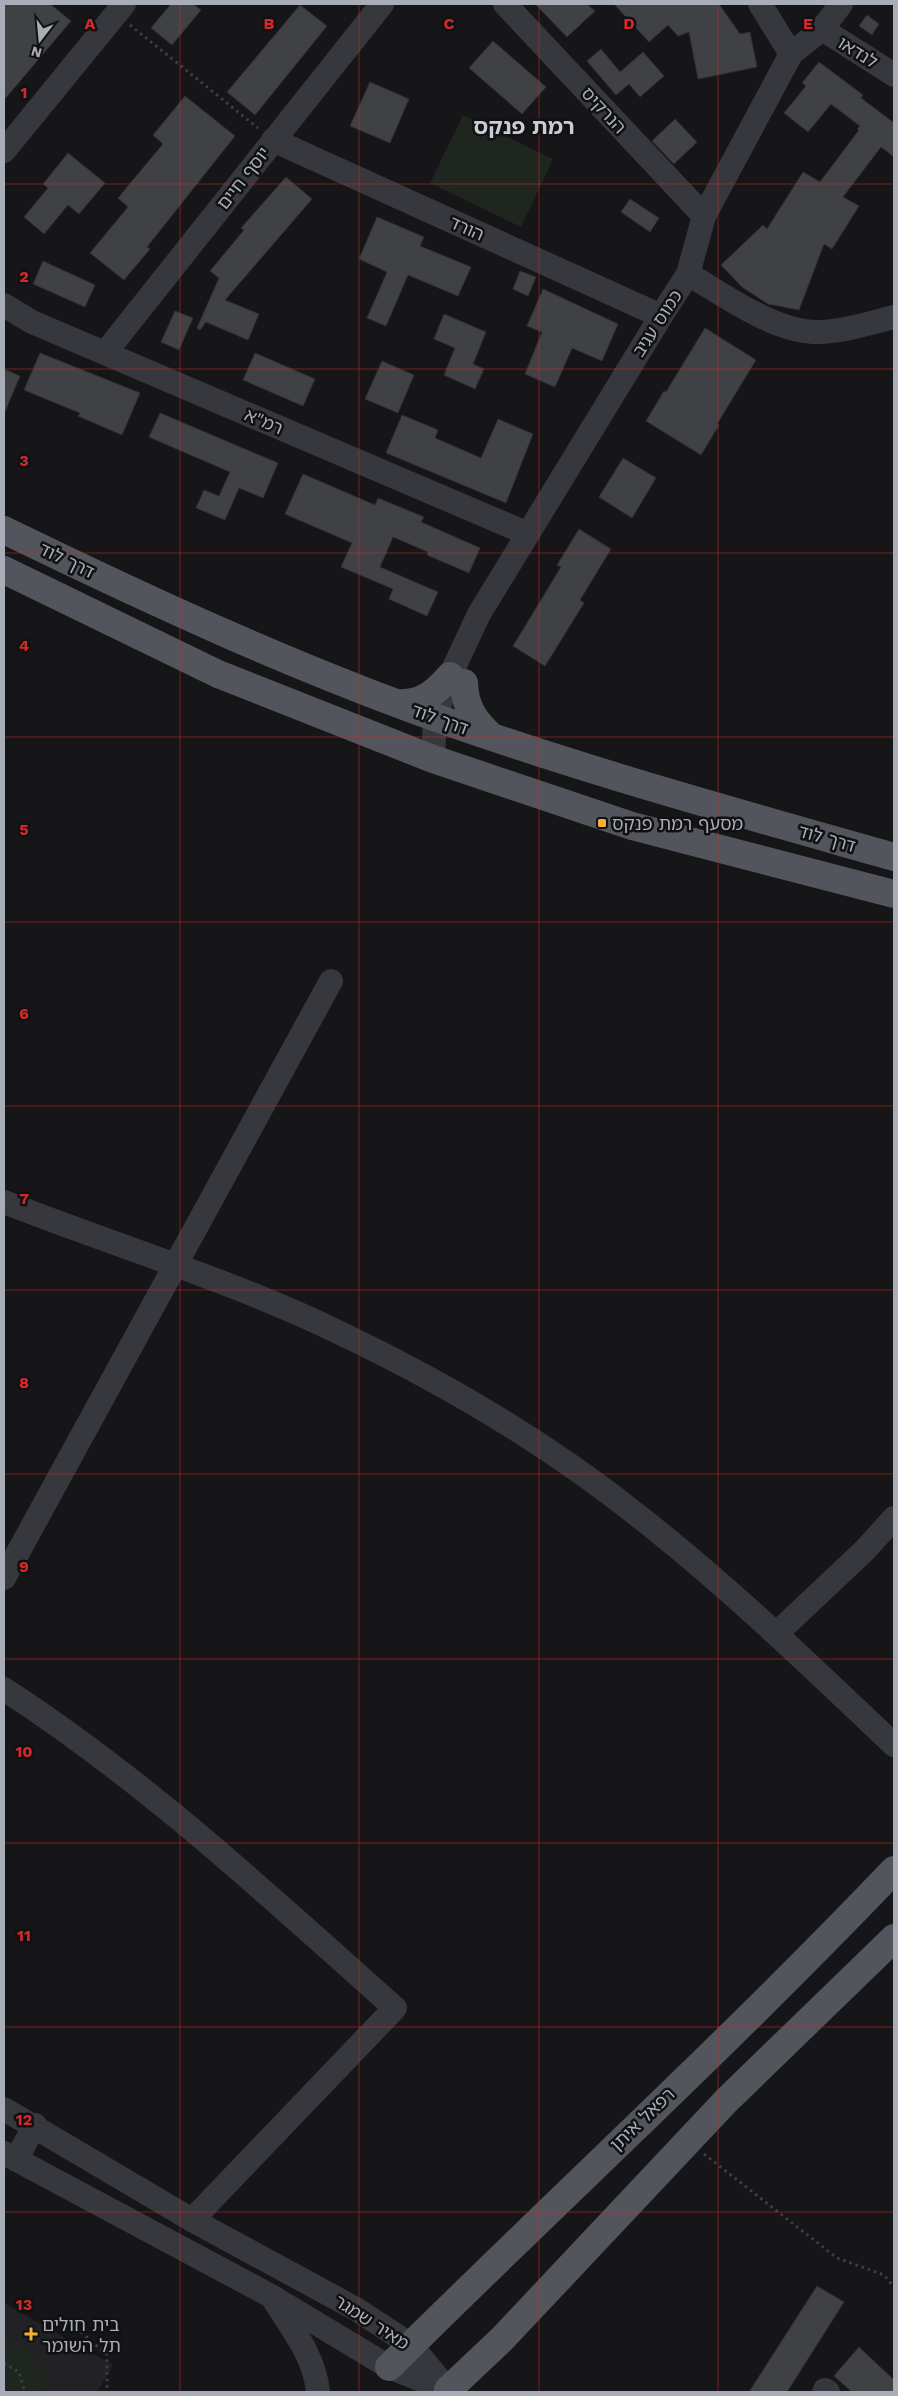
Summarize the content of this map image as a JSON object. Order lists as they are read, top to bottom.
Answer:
{
  "streets": {
    "main road": ["דרך לוד", "רפאל איתן"],
    "street": [
      "לנדאו",
      "הנרקיס",
      "יוסף חיים",
      "הורד",
      "כמוס עגיב",
      "רמ\"א",
      "מאיר שמגר"
    ]
  },
  "crossings": [
    ["לנדאו", "כמוס עגיב"],
    ["הנרקיס", "כמוס עגיב"],
    ["יוסף חיים", "הורד"],
    ["יוסף חיים", "רמ\"א"],
    ["הורד", "כמוס עגיב"],
    ["כמוס עגיב", "רמ\"א"],
    ["כמוס עגיב", "דרך לוד"],
    ["רפאל איתן", "מאיר שמגר"]
  ],
  "districts": ["רמת פנקס"],
  "places": {
    "transit": ["מסעף רמת פנקס"],
    "health": ["בית חולים תל השומר"]
  },
  "north": "bottom",
  "grid": {
    "columns": [
      "A",
      "B",
      "C",
      "D",
      "E"
    ],
    "rows": [
      "1",
      "2",
      "3",
      "4",
      "5",
      "6",
      "7",
      "8",
      "9",
      "10",
      "11",
      "12",
      "13"
    ]
  }
}
